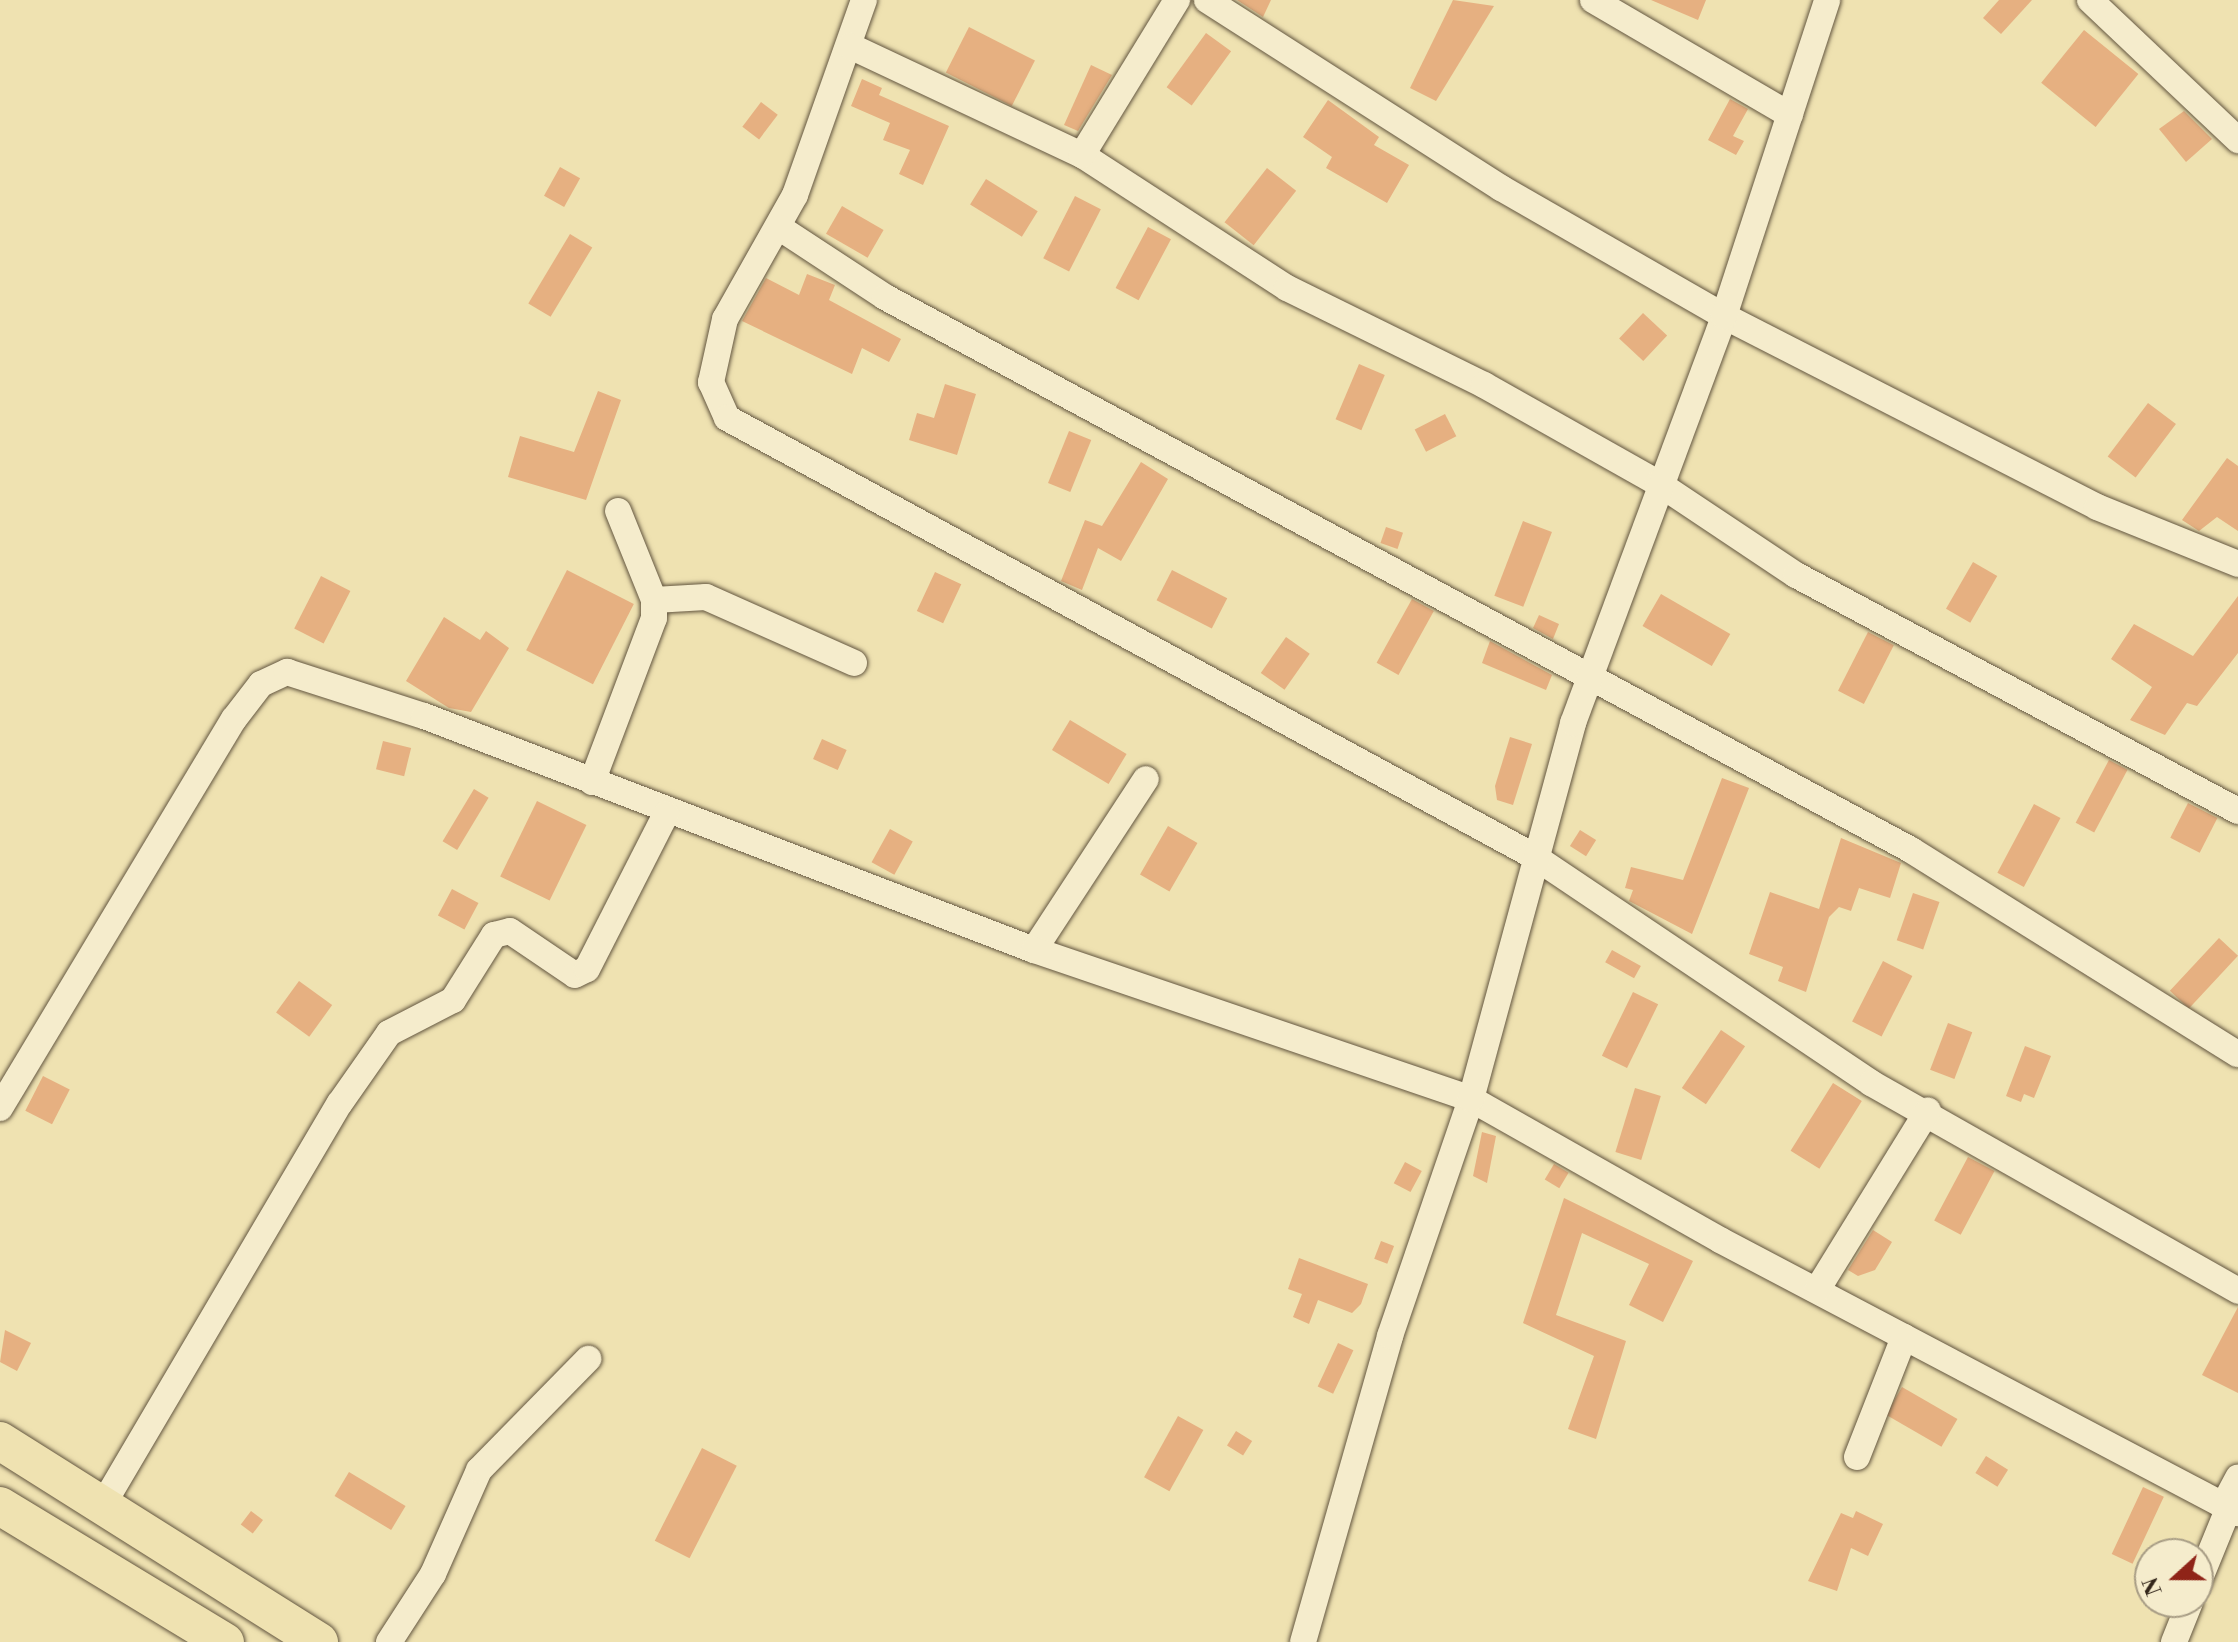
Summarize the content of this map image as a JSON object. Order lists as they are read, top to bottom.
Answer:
{
  "north": "left"
}
